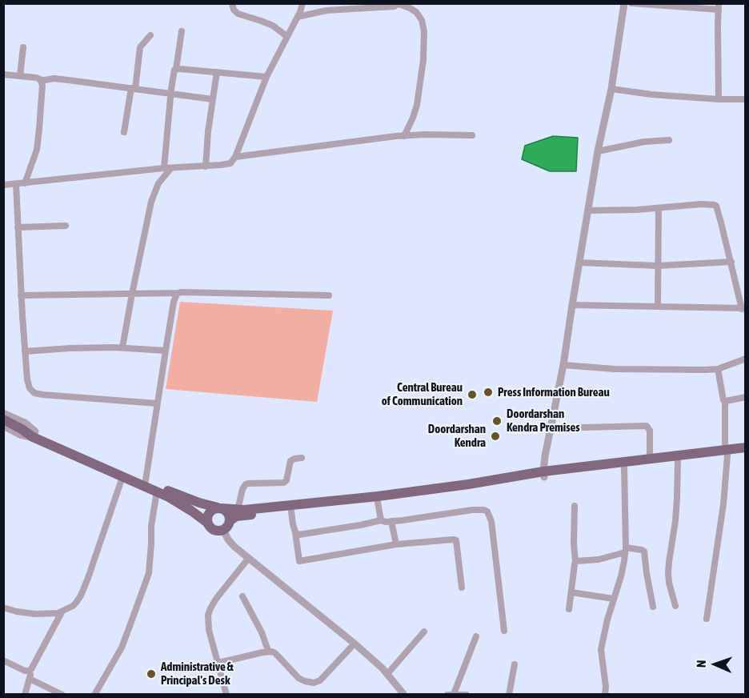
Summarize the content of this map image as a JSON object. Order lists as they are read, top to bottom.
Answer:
{
  "places": [
    "Press Information Bureau",
    "Central Bureau of Communication",
    "Doordarshan Kendra Premises",
    "Doordarshan Kendra",
    "Administrative & Principal's Desk"
  ],
  "north": "left"
}
